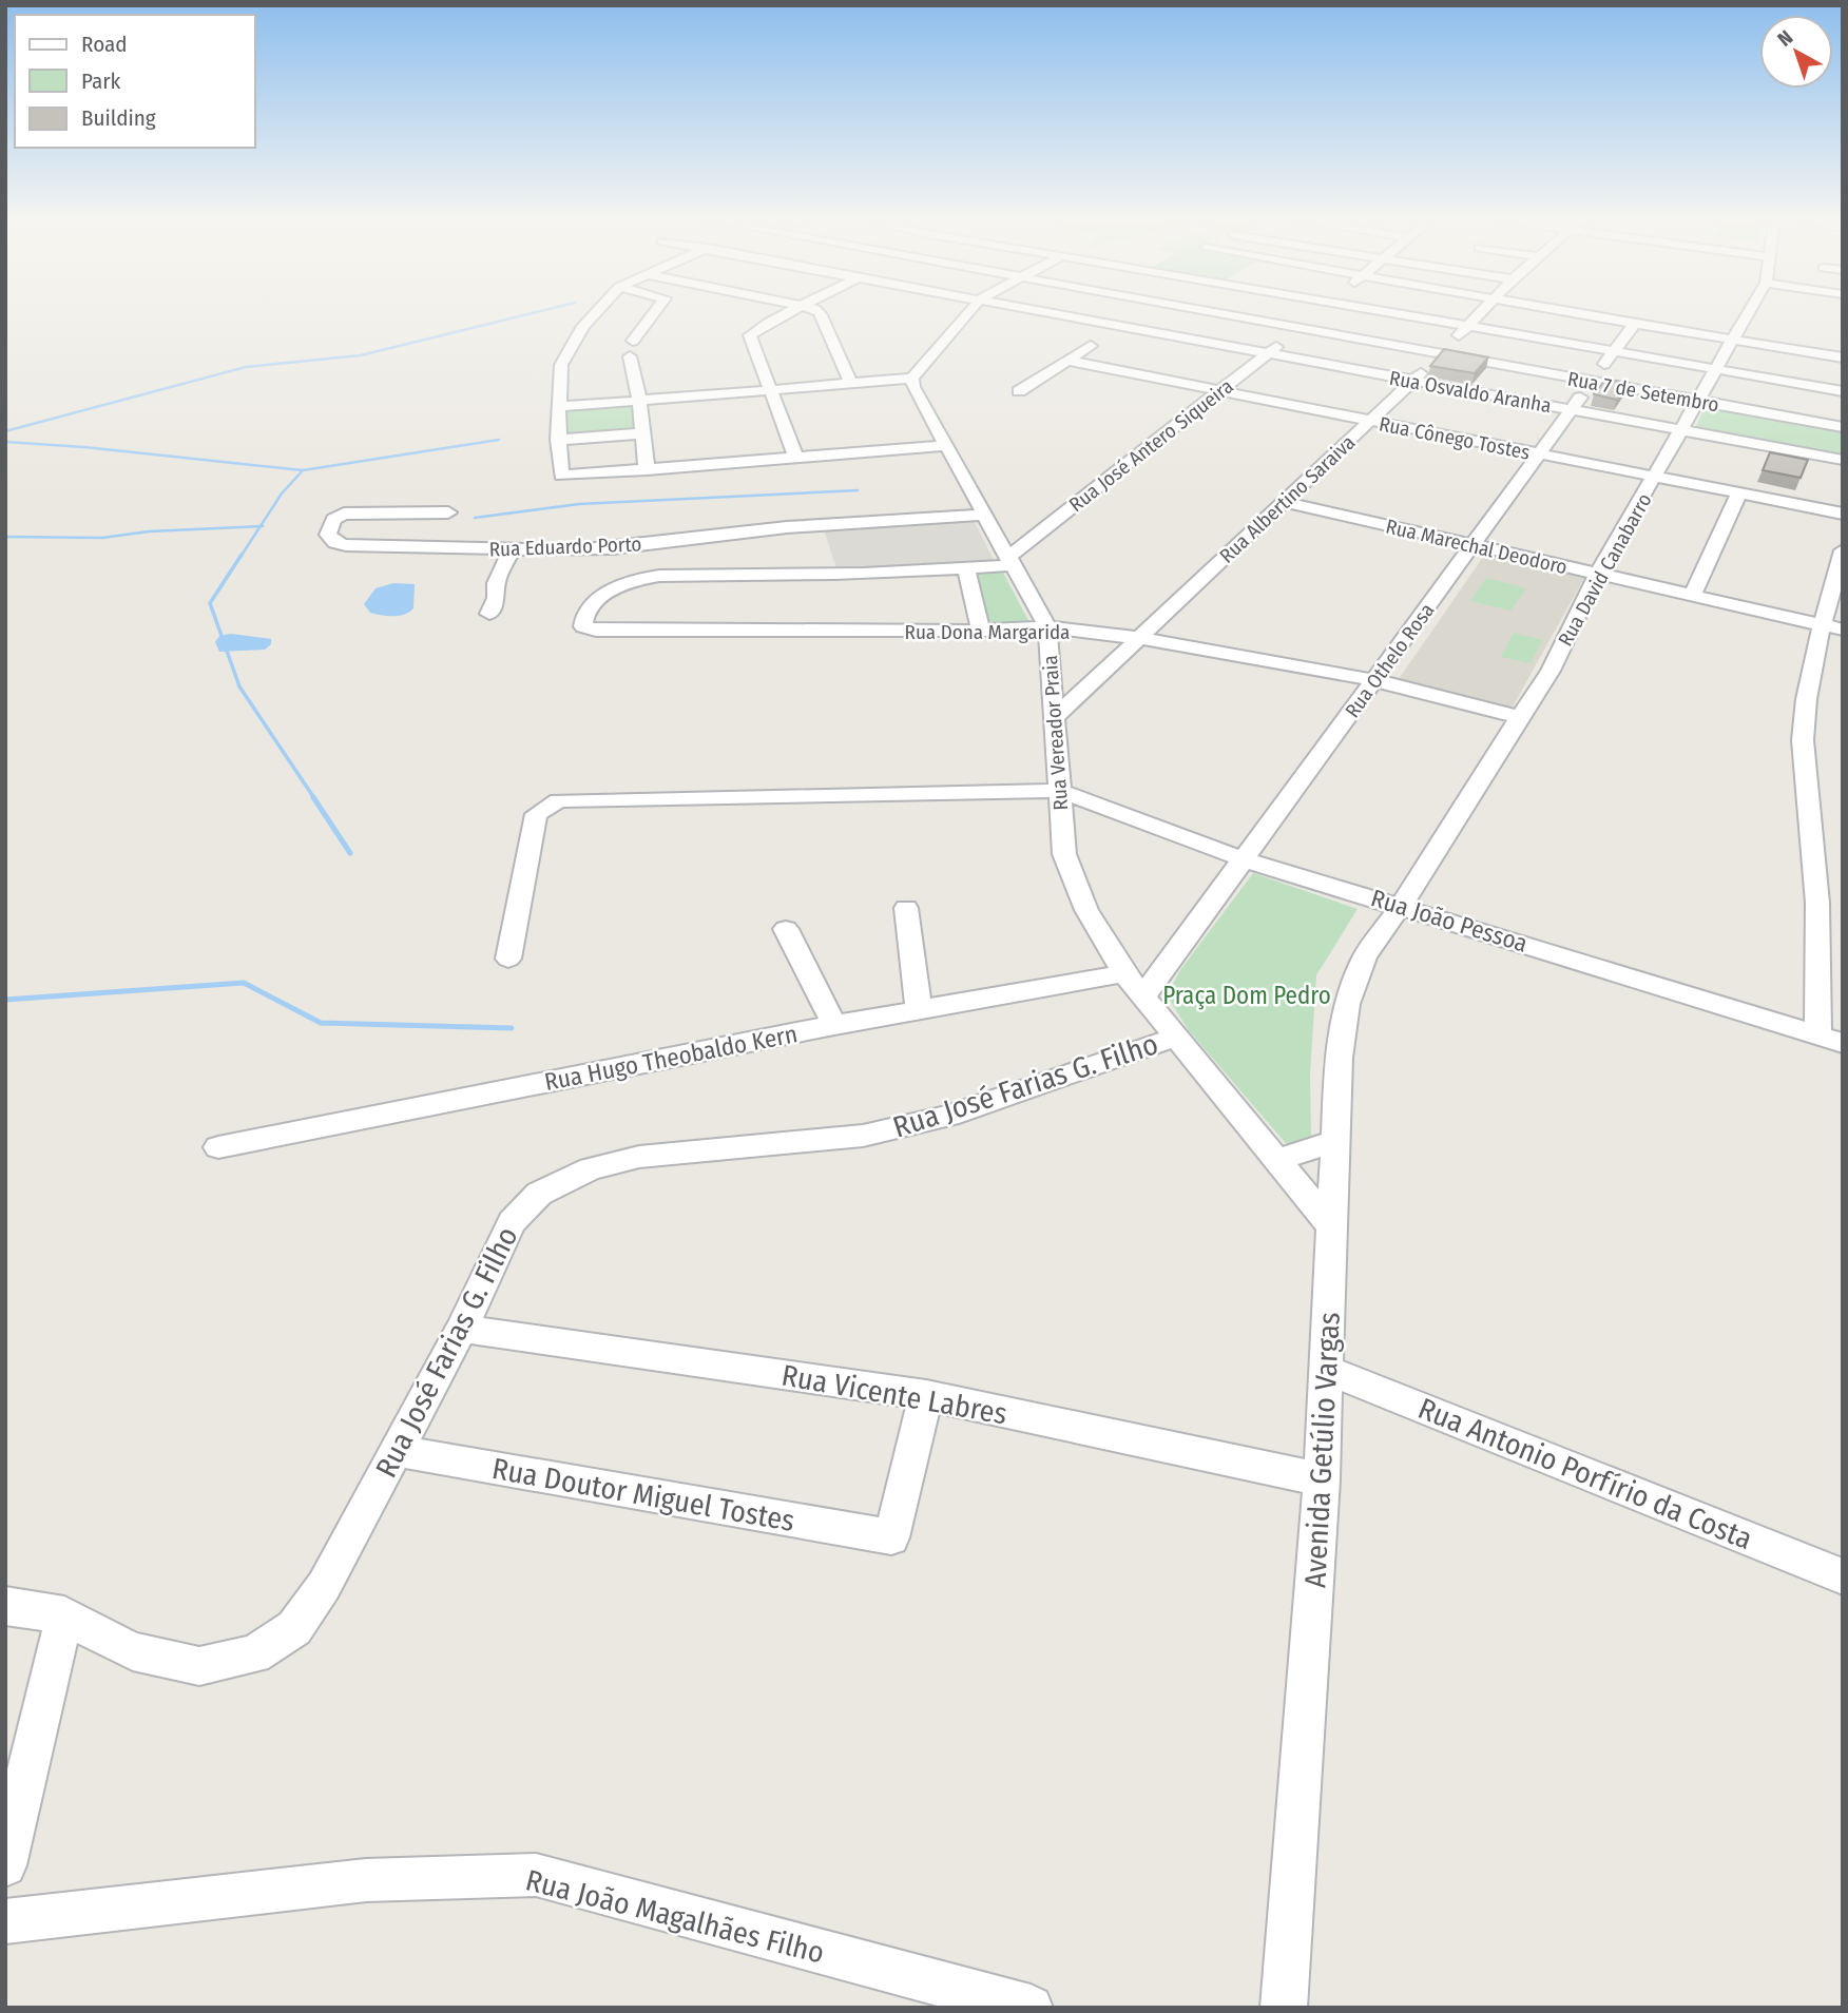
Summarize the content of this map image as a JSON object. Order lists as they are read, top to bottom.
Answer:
{
  "streets": {
    "street": [
      "Rua Osvaldo Aranha",
      "Rua 7 de Setembro",
      "Rua Cônego Tostes",
      "Rua José Antero Siqueira",
      "Rua Albertino Saraiva",
      "Rua Eduardo Porto",
      "Rua Marechal Deodoro",
      "Rua David Canabarro",
      "Rua Dona Margarida",
      "Rua Othelo Rosa",
      "Rua Vereador Praia",
      "Rua João Pessoa",
      "Rua Hugo Theobaldo Kern",
      "Rua José Farias G. Filho",
      "Rua Vicente Labres",
      "Avenida Getúlio Vargas",
      "Rua Antonio Porfírio da Costa",
      "Rua Doutor Miguel Tostes",
      "Rua João Magalhães Filho"
    ]
  },
  "crossings": [
    ["Rua Osvaldo Aranha", "Rua José Antero Siqueira"],
    ["Rua Osvaldo Aranha", "Rua Albertino Saraiva"],
    ["Rua Osvaldo Aranha", "Rua David Canabarro"],
    ["Rua Osvaldo Aranha", "Rua Othelo Rosa"],
    ["Rua 7 de Setembro", "Rua José Antero Siqueira"],
    ["Rua 7 de Setembro", "Rua Albertino Saraiva"],
    ["Rua 7 de Setembro", "Rua David Canabarro"],
    ["Rua 7 de Setembro", "Rua Othelo Rosa"],
    ["Rua Cônego Tostes", "Rua José Antero Siqueira"],
    ["Rua Cônego Tostes", "Rua Albertino Saraiva"],
    ["Rua Cônego Tostes", "Rua David Canabarro"],
    ["Rua Cônego Tostes", "Rua Othelo Rosa"],
    ["Rua José Antero Siqueira", "Rua Vereador Praia"],
    ["Rua Albertino Saraiva", "Rua Marechal Deodoro"],
    ["Rua Albertino Saraiva", "Rua Dona Margarida"],
    ["Rua Albertino Saraiva", "Rua Vereador Praia"],
    ["Rua Eduardo Porto", "Rua Vereador Praia"],
    ["Rua Marechal Deodoro", "Rua David Canabarro"],
    ["Rua Marechal Deodoro", "Rua Othelo Rosa"],
    ["Rua David Canabarro", "Rua Dona Margarida"],
    ["Rua David Canabarro", "Rua João Pessoa"],
    ["Rua David Canabarro", "Avenida Getúlio Vargas"],
    ["Rua Dona Margarida", "Rua Othelo Rosa"],
    ["Rua Dona Margarida", "Rua Vereador Praia"],
    ["Rua Othelo Rosa", "Rua Vereador Praia"],
    ["Rua Othelo Rosa", "Rua João Pessoa"],
    ["Rua Vereador Praia", "Rua João Pessoa"],
    ["Rua Vereador Praia", "Rua Hugo Theobaldo Kern"],
    ["Rua Vereador Praia", "Rua José Farias G. Filho"],
    ["Rua Vereador Praia", "Avenida Getúlio Vargas"],
    ["Rua João Pessoa", "Avenida Getúlio Vargas"],
    ["Rua José Farias G. Filho", "Rua Vicente Labres"],
    ["Rua José Farias G. Filho", "Rua Doutor Miguel Tostes"],
    ["Rua Vicente Labres", "Avenida Getúlio Vargas"],
    ["Rua Vicente Labres", "Rua Doutor Miguel Tostes"],
    ["Avenida Getúlio Vargas", "Rua Antonio Porfírio da Costa"]
  ],
  "parks": ["Praça Dom Pedro"],
  "legend": ["Road", "Park", "Building"],
  "north": "top left"
}
